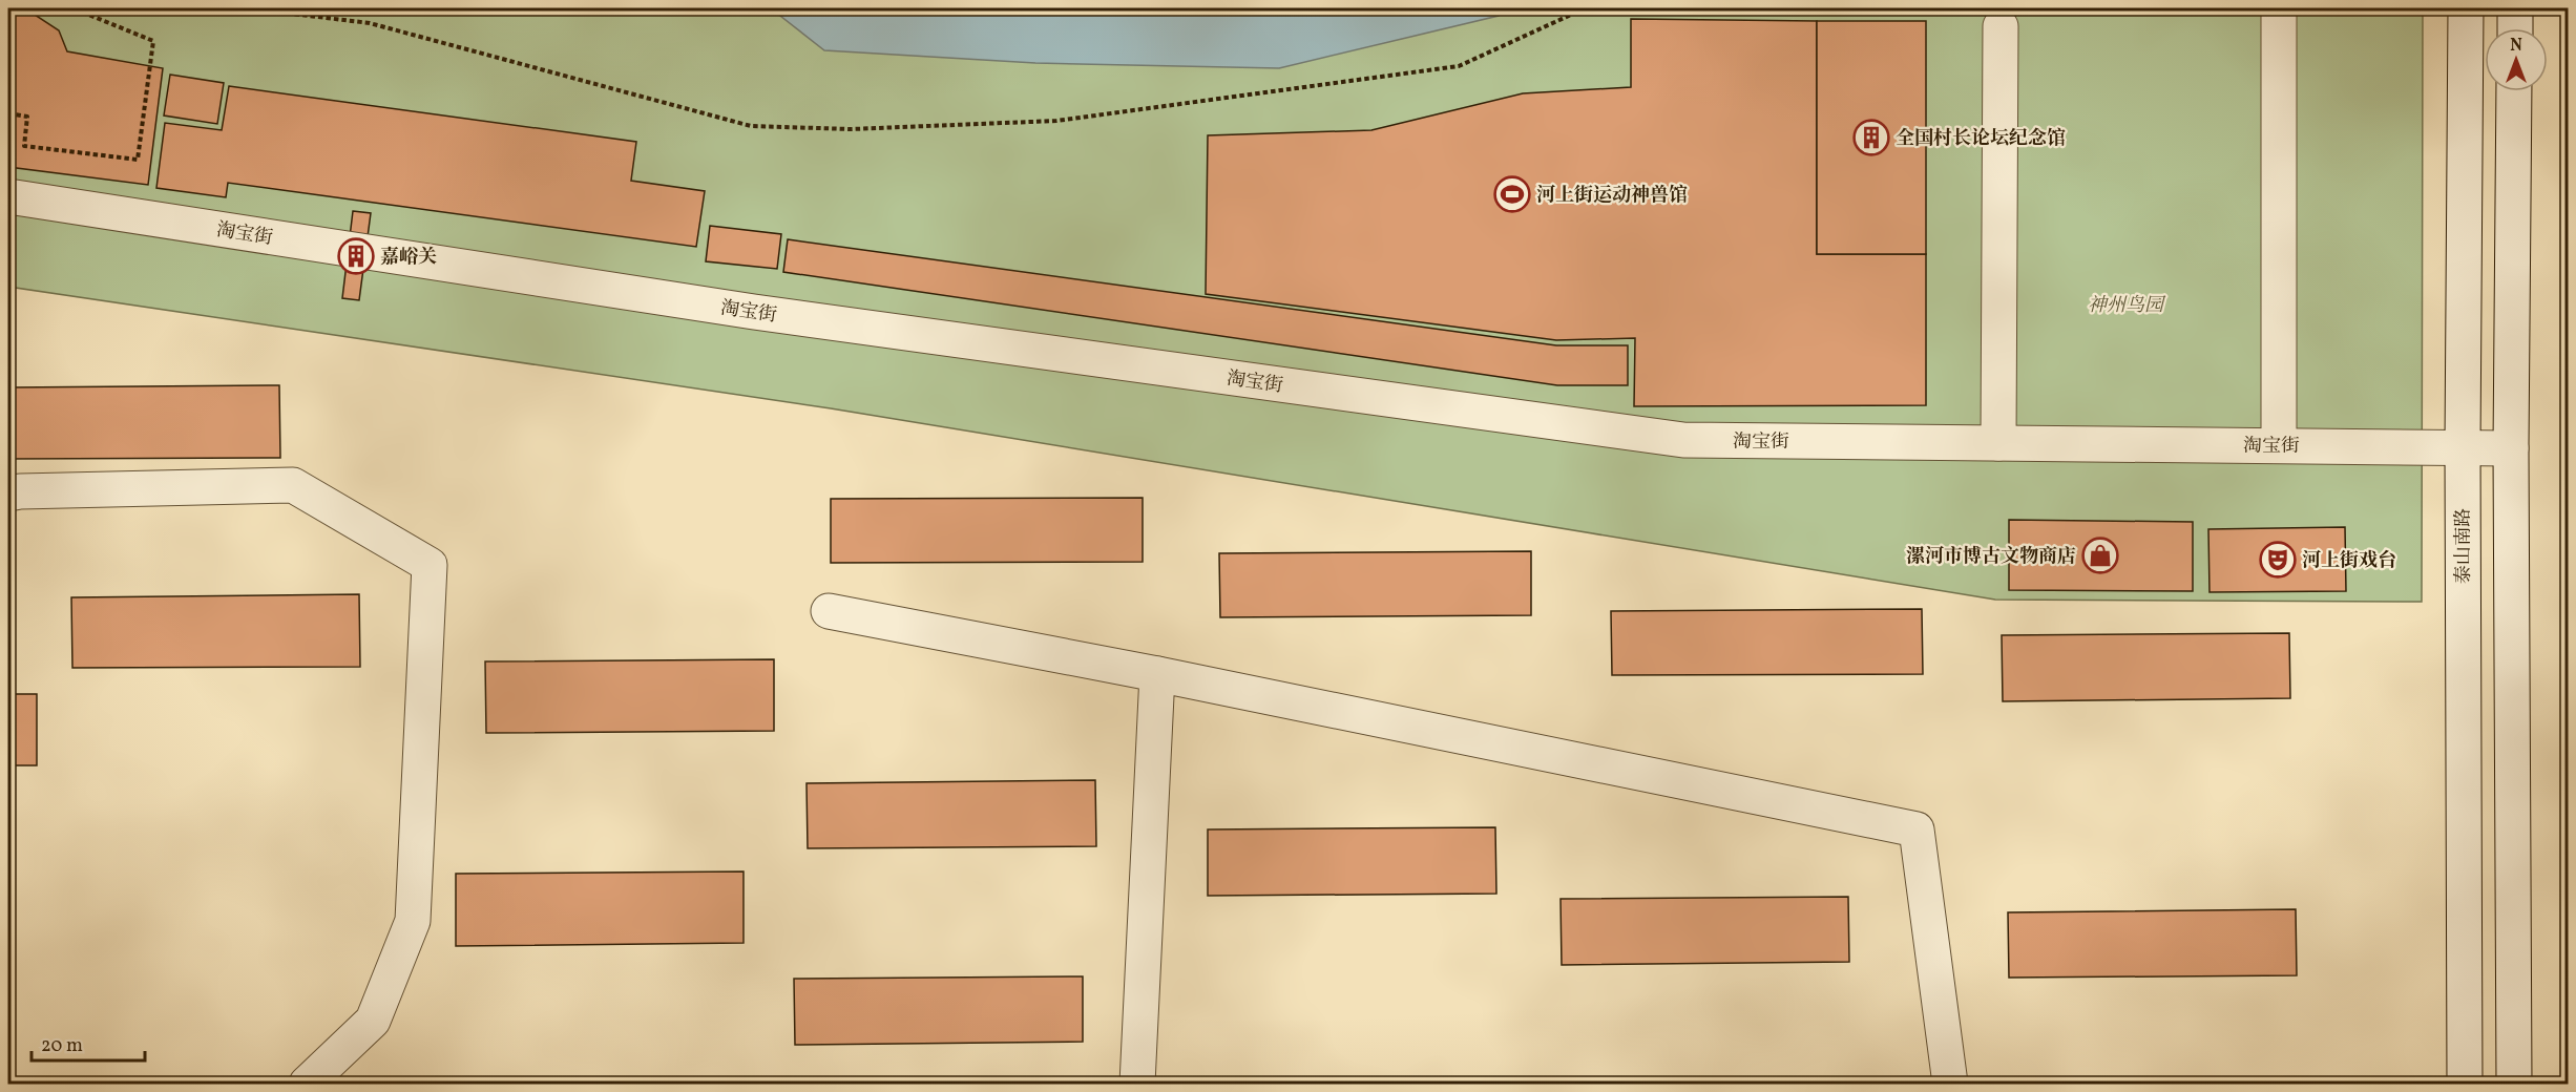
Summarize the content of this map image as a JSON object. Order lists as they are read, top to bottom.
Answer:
{
  "streets": {
    "street": ["淘宝街", "泰山南路"]
  },
  "crossings": [
    ["淘宝街", "泰山南路"]
  ],
  "parks": ["神州鸟园"],
  "places": {
    "building": ["全国村长论坛纪念馆", "嘉峪关"],
    "sports": ["河上街运动神兽馆"],
    "shop": ["漯河市博古文物商店"],
    "theatre": ["河上街戏台"]
  },
  "scale_bar": "20 m",
  "north": "top"
}
